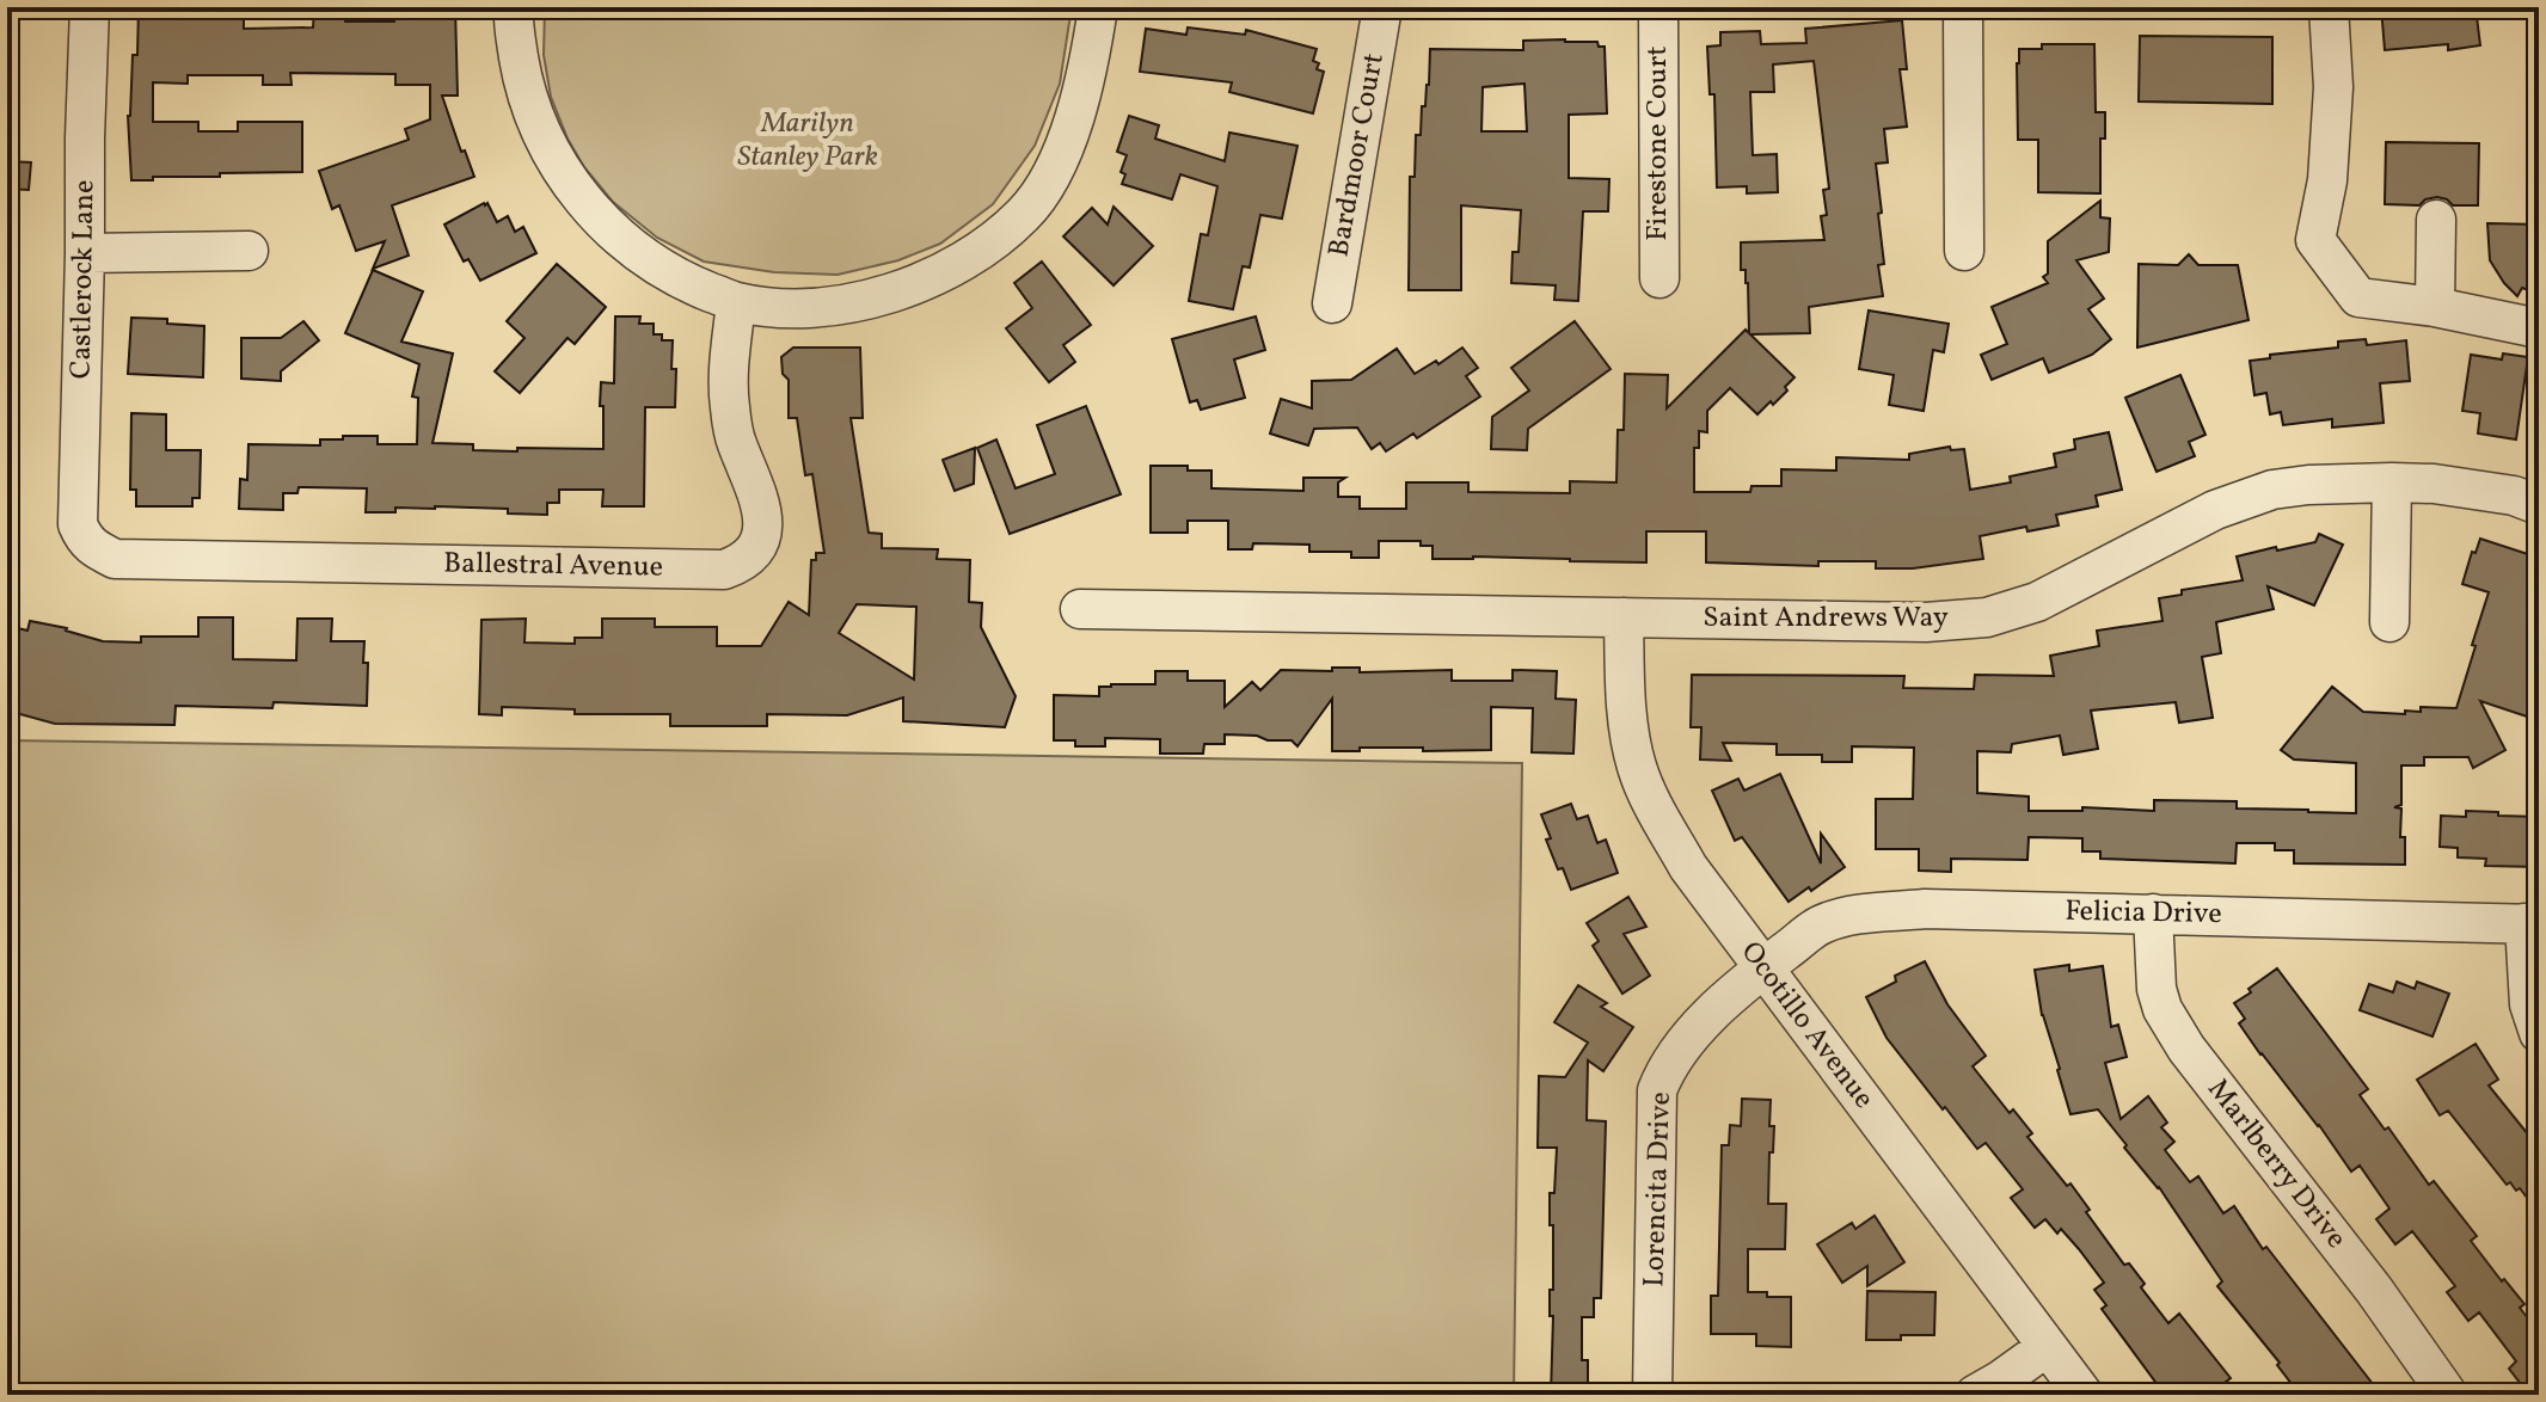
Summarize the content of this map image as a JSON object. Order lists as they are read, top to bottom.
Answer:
{
  "streets": {
    "street": [
      "Firestone Court",
      "Bardmoor Court",
      "Castlerock Lane",
      "Ballestral Avenue",
      "Saint Andrews Way",
      "Felicia Drive",
      "Ocotillo Avenue",
      "Marlberry Drive",
      "Lorencita Drive"
    ]
  },
  "crossings": [
    ["Castlerock Lane", "Ballestral Avenue"],
    ["Saint Andrews Way", "Ocotillo Avenue"],
    ["Felicia Drive", "Ocotillo Avenue"],
    ["Felicia Drive", "Marlberry Drive"],
    ["Felicia Drive", "Lorencita Drive"],
    ["Ocotillo Avenue", "Lorencita Drive"]
  ],
  "parks": ["Marilyn Stanley Park"]
}
